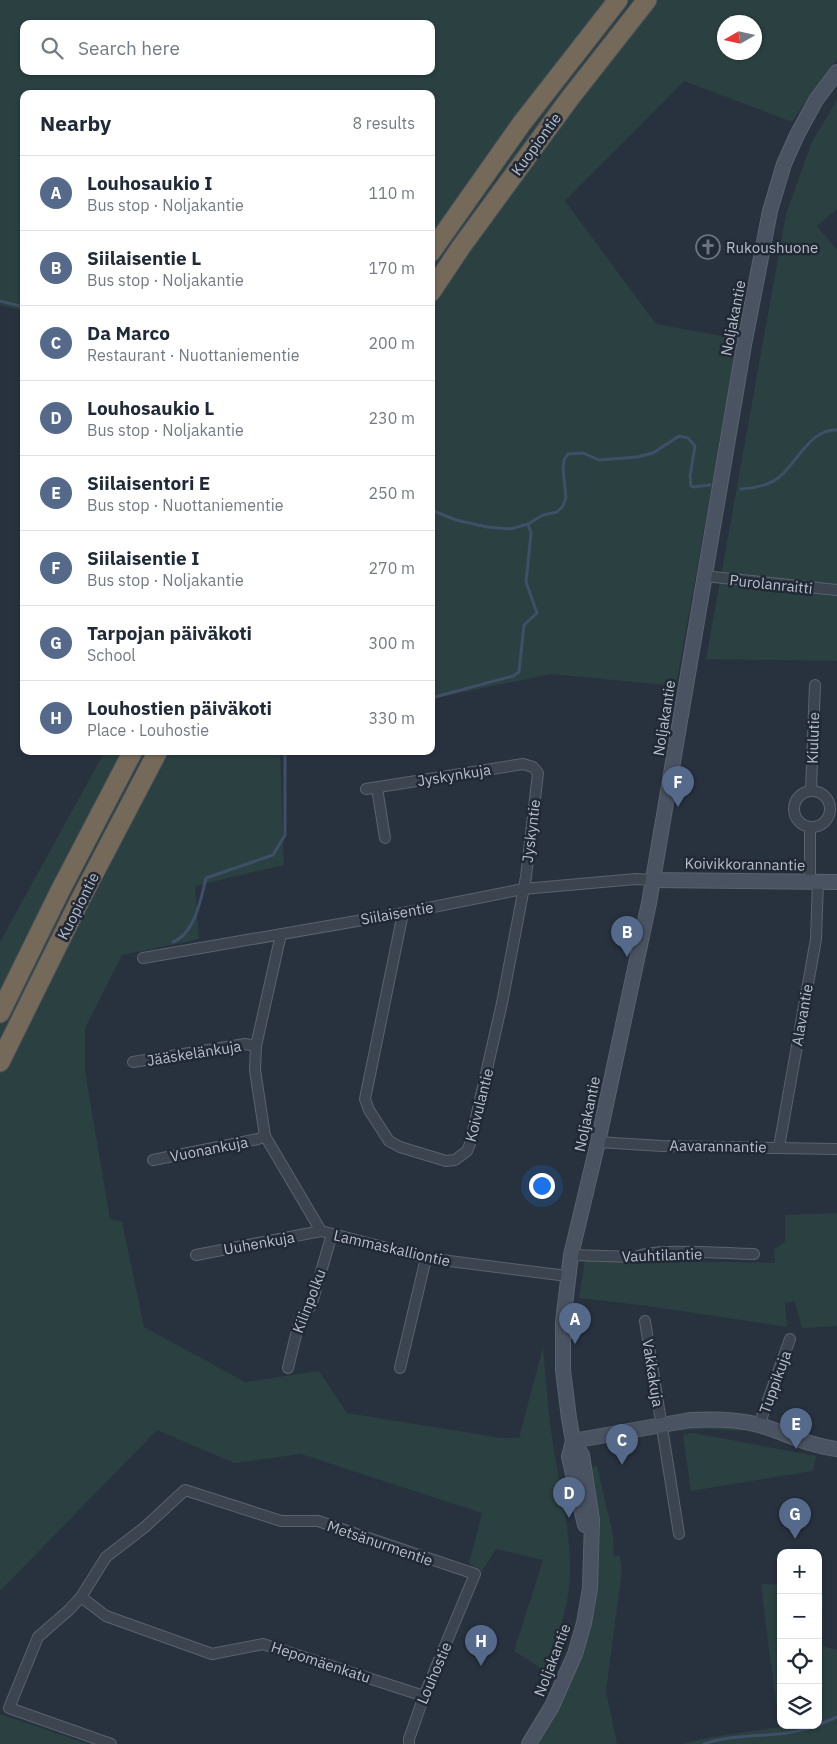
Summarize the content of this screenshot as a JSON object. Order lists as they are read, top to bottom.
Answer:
{
  "streets": {
    "highway": ["Kuopiontie"],
    "main road": ["Noljakantie", "Koivikkorannantie"],
    "street": [
      "Purolanraitti",
      "Kiulutie",
      "Jyskynkuja",
      "Jyskyntie",
      "Siilaisentie",
      "Alavantie",
      "Jääskelänkuja",
      "Koivulantie",
      "Aavarannantie",
      "Vuonankuja",
      "Uuhenkuja",
      "Lammaskalliontie",
      "Vauhtilantie",
      "Kilinpolku",
      "Vakkakuja",
      "Tuppikuja",
      "Metsänurmentie",
      "Hepomäenkatu",
      "Louhostie"
    ]
  },
  "crossings": [
    ["Noljakantie", "Purolanraitti"],
    ["Noljakantie", "Koivikkorannantie"],
    ["Noljakantie", "Siilaisentie"],
    ["Noljakantie", "Aavarannantie"],
    ["Noljakantie", "Lammaskalliontie"],
    ["Noljakantie", "Vauhtilantie"],
    ["Jyskynkuja", "Jyskyntie"],
    ["Jyskyntie", "Siilaisentie"],
    ["Jyskyntie", "Koivulantie"],
    ["Koivikkorannantie", "Siilaisentie"],
    ["Koivikkorannantie", "Alavantie"],
    ["Siilaisentie", "Koivulantie"],
    ["Siilaisentie", "Lammaskalliontie"],
    ["Alavantie", "Aavarannantie"],
    ["Jääskelänkuja", "Lammaskalliontie"],
    ["Vuonankuja", "Lammaskalliontie"],
    ["Uuhenkuja", "Lammaskalliontie"],
    ["Lammaskalliontie", "Kilinpolku"],
    ["Metsänurmentie", "Hepomäenkatu"],
    ["Metsänurmentie", "Louhostie"],
    ["Hepomäenkatu", "Louhostie"]
  ],
  "places": {
    "church": ["Rukoushuone"]
  },
  "north": "left",
  "page": {
    "search": "Search here",
    "heading": ["Nearby", "8 results"],
    "list": [
      {
        "mark": "A",
        "name": "Louhosaukio I",
        "note": "Bus stop · Noljakantie",
        "value": "110 m"
      },
      {
        "mark": "B",
        "name": "Siilaisentie L",
        "note": "Bus stop · Noljakantie",
        "value": "170 m"
      },
      {
        "mark": "C",
        "name": "Da Marco",
        "note": "Restaurant · Nuottaniementie",
        "value": "200 m"
      },
      {
        "mark": "D",
        "name": "Louhosaukio L",
        "note": "Bus stop · Noljakantie",
        "value": "230 m"
      },
      {
        "mark": "E",
        "name": "Siilaisentori E",
        "note": "Bus stop · Nuottaniementie",
        "value": "250 m"
      },
      {
        "mark": "F",
        "name": "Siilaisentie I",
        "note": "Bus stop · Noljakantie",
        "value": "270 m"
      },
      {
        "mark": "G",
        "name": "Tarpojan päiväkoti",
        "note": "School",
        "value": "300 m"
      },
      {
        "mark": "H",
        "name": "Louhostien päiväkoti",
        "note": "Place · Louhostie",
        "value": "330 m"
      }
    ],
    "pins": [
      "F",
      "B",
      "A",
      "E",
      "C",
      "D",
      "G",
      "H"
    ],
    "map_buttons": ["+", "−"]
  }
}
